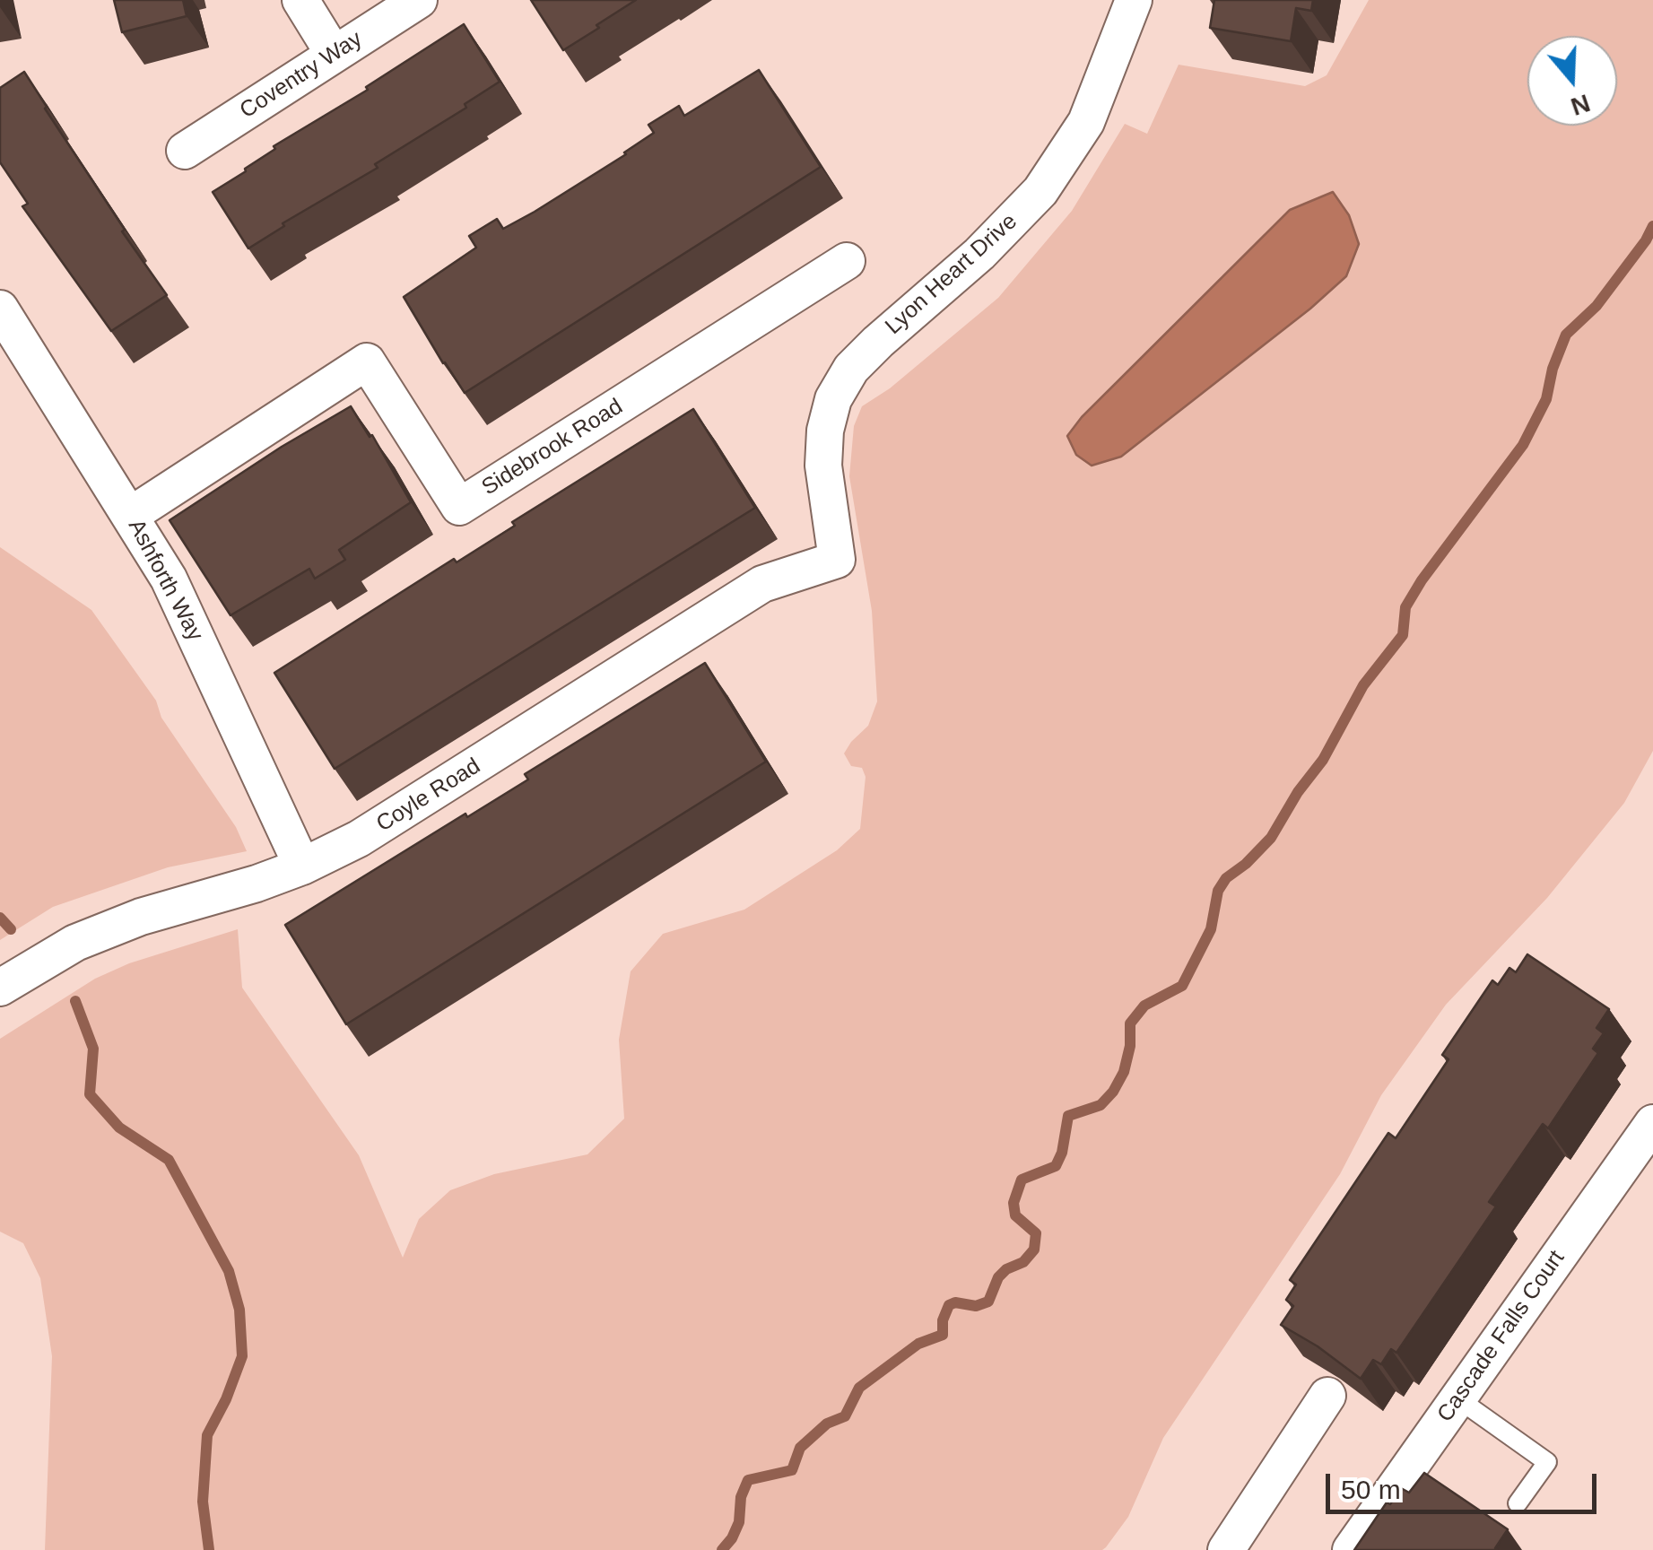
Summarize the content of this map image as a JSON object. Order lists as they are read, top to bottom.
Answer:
{
  "streets": {
    "street": [
      "Coventry Way",
      "Lyon Heart Drive",
      "Sidebrook Road",
      "Ashforth Way",
      "Coyle Road",
      "Cascade Falls Court"
    ]
  },
  "crossings": [
    ["Lyon Heart Drive", "Coyle Road"],
    ["Sidebrook Road", "Ashforth Way"],
    ["Ashforth Way", "Coyle Road"]
  ],
  "scale_bar": "50 m",
  "north": "bottom"
}
